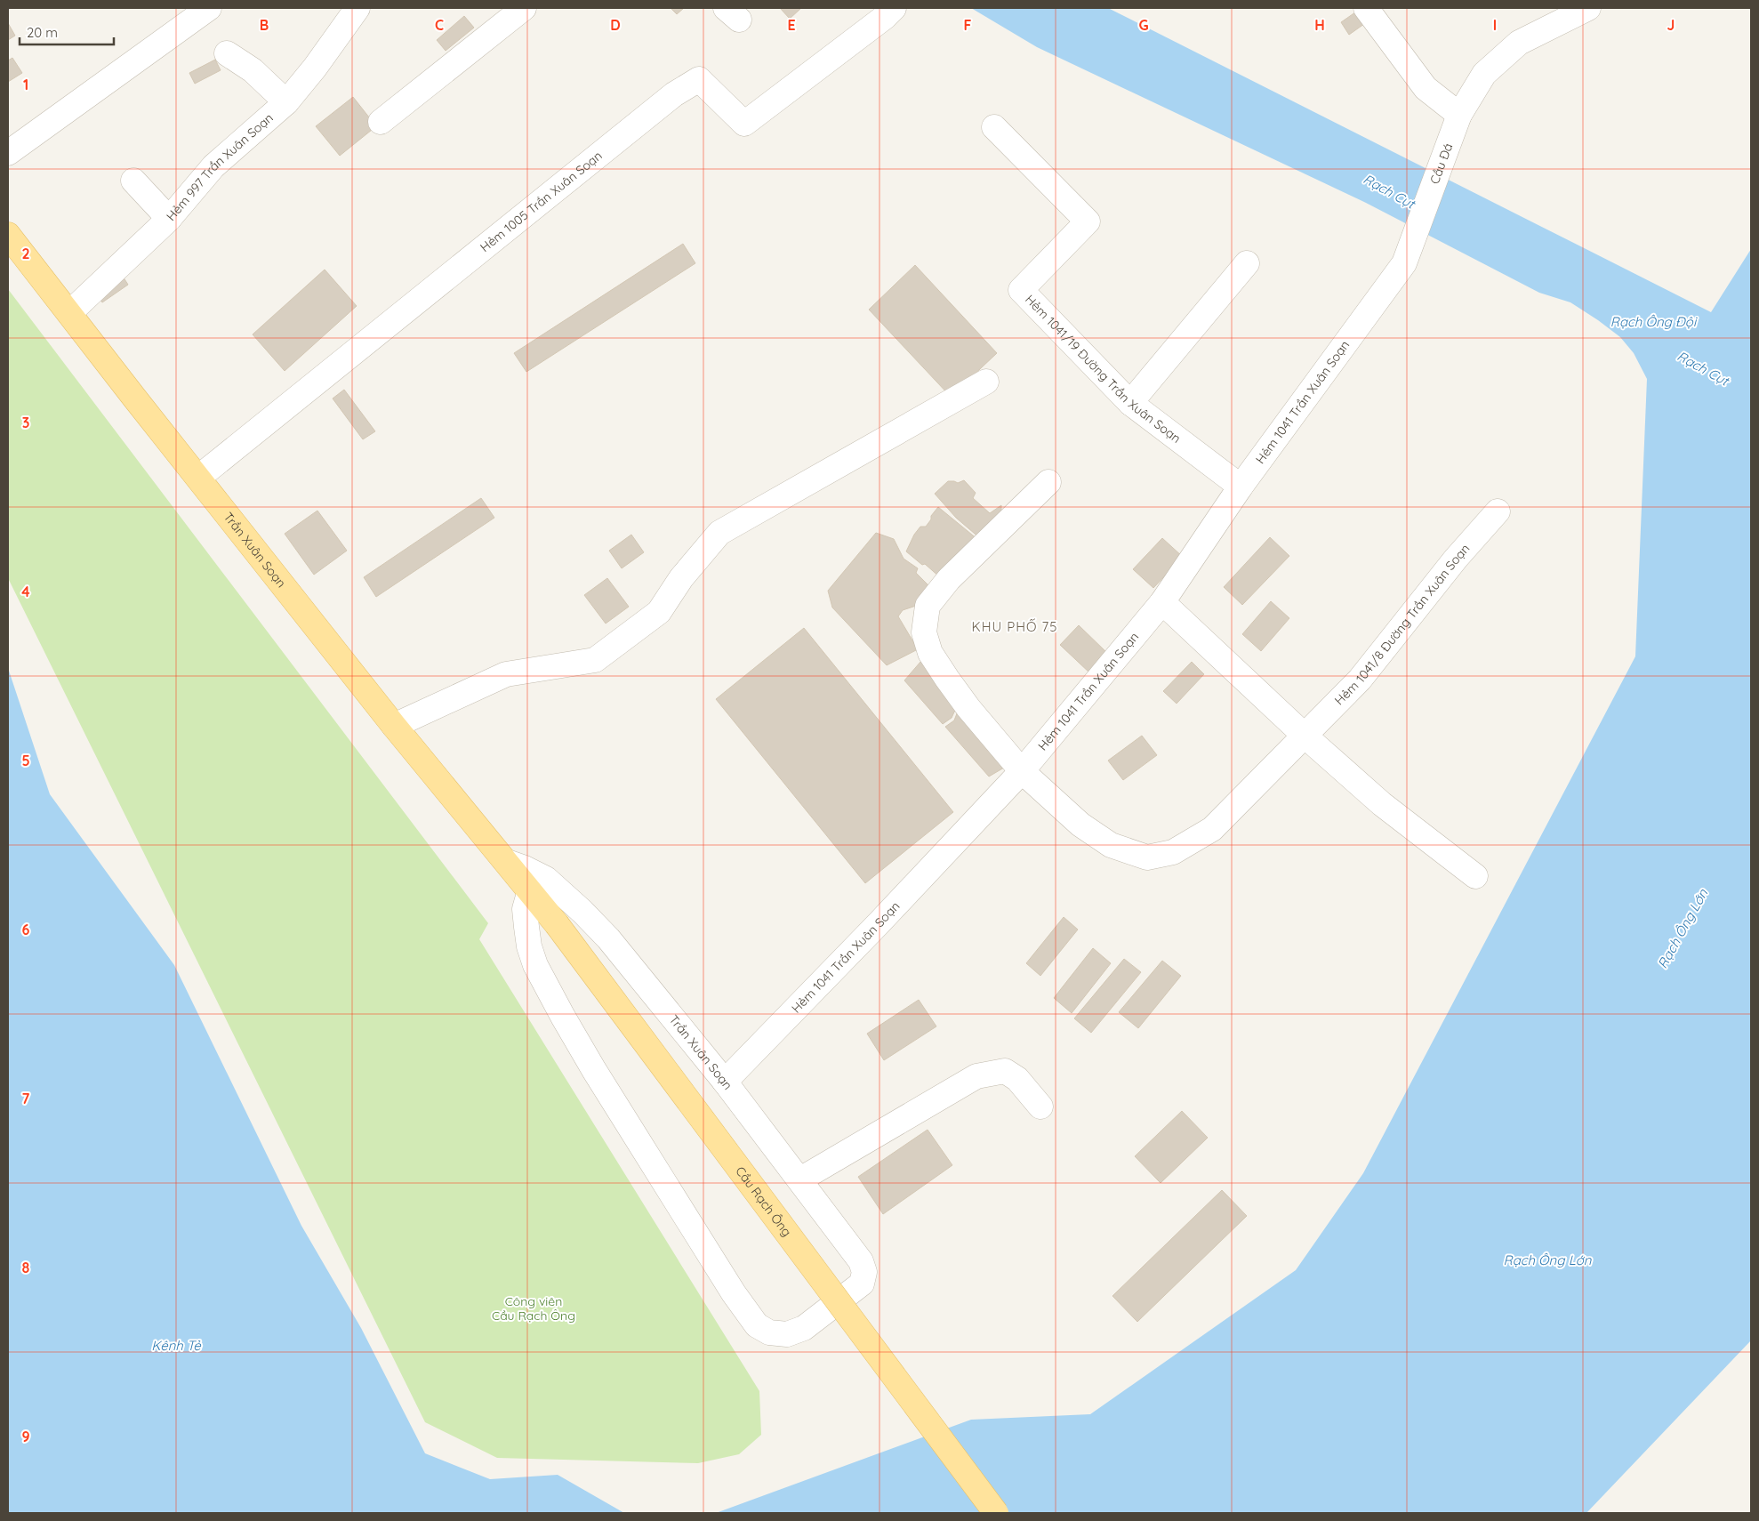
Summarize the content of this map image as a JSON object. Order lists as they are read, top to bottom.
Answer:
{
  "streets": {
    "main road": ["Trần Xuân Soạn", "Cầu Rạch Ông"],
    "street": [
      "Cầu Đá",
      "Hẻm 997 Trần Xuân Soạn",
      "Hẻm 1005 Trần Xuân Soạn",
      "Hẻm 1041/19 Đường Trần Xuân Soạn",
      "Hẻm 1041 Trần Xuân Soạn",
      "Hẻm 1041/8 Đường Trần Xuân Soạn"
    ]
  },
  "crossings": [
    ["Cầu Đá", "Hẻm 1041 Trần Xuân Soạn"],
    ["Hẻm 997 Trần Xuân Soạn", "Trần Xuân Soạn"],
    ["Hẻm 1005 Trần Xuân Soạn", "Trần Xuân Soạn"],
    ["Hẻm 1041/19 Đường Trần Xuân Soạn", "Hẻm 1041 Trần Xuân Soạn"],
    ["Hẻm 1041 Trần Xuân Soạn", "Trần Xuân Soạn"],
    ["Hẻm 1041 Trần Xuân Soạn", "Hẻm 1041/8 Đường Trần Xuân Soạn"],
    ["Trần Xuân Soạn", "Cầu Rạch Ông"]
  ],
  "districts": ["KHU PHỐ 75"],
  "water": [
    "Rạch Cụt",
    "Rạch Ông Đội",
    "Rạch Ông Lớn",
    "Kênh Tẻ"
  ],
  "parks": ["Công viên Cầu Rạch Ông"],
  "scale_bar": "20 m",
  "grid": {
    "columns": [
      "B",
      "C",
      "D",
      "E",
      "F",
      "G",
      "H",
      "I",
      "J"
    ],
    "rows": [
      "1",
      "2",
      "3",
      "4",
      "5",
      "6",
      "7",
      "8",
      "9"
    ]
  }
}
